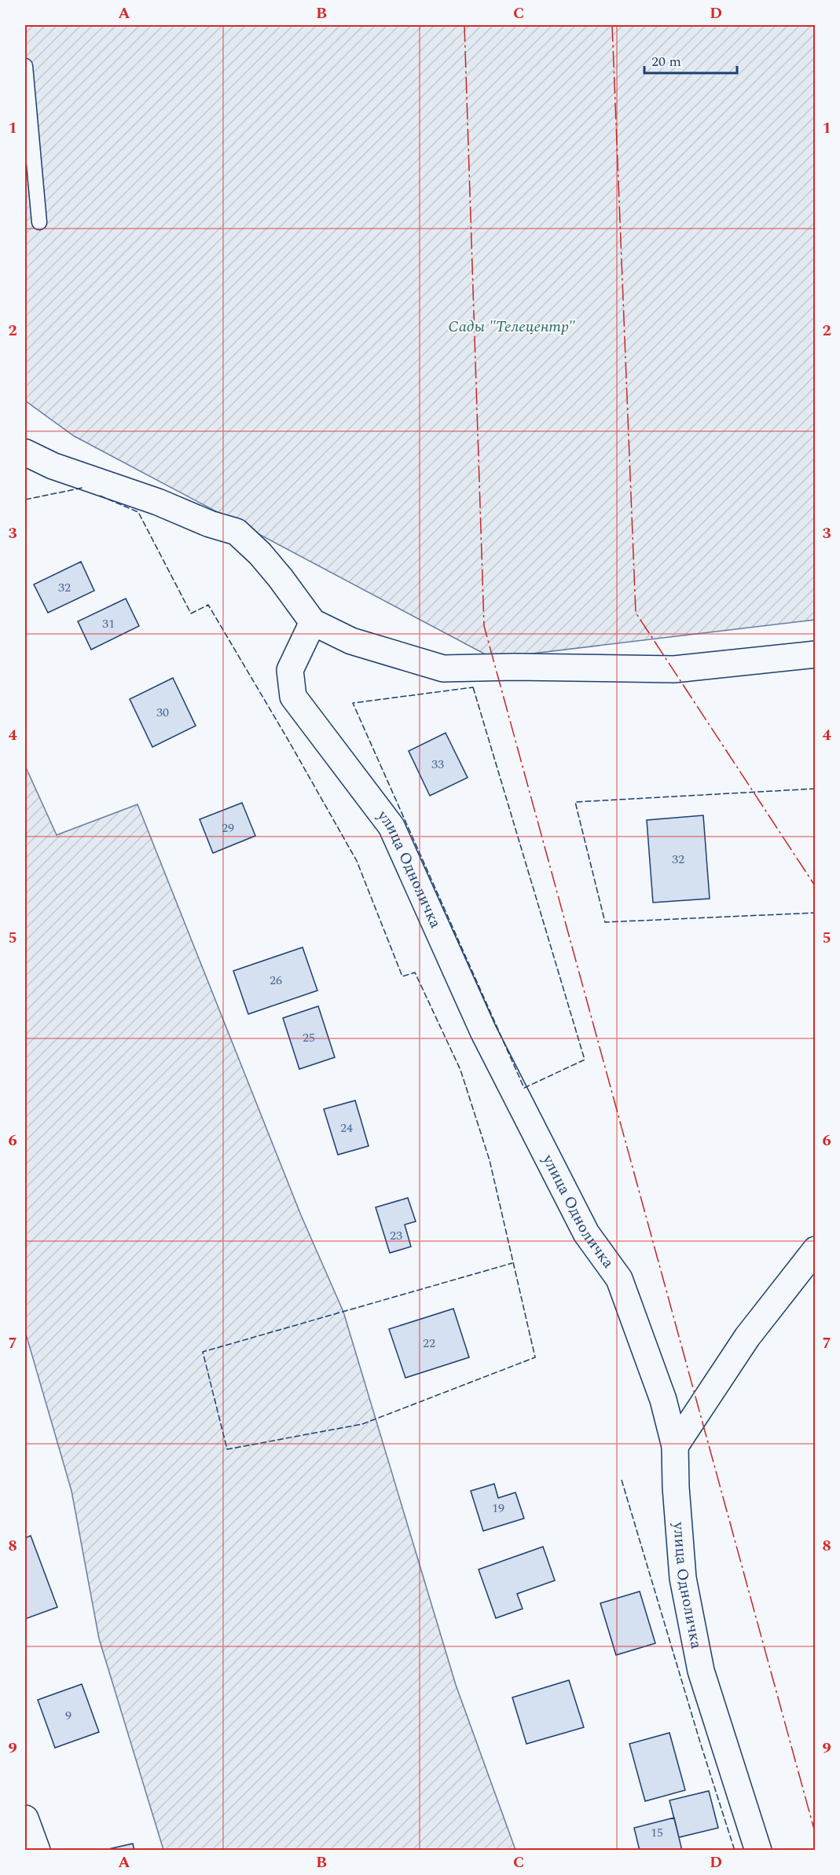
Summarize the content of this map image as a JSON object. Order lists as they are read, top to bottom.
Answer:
{
  "streets": {
    "street": ["улица Одноличка"]
  },
  "parks": ["Сады \"Телецентр\""],
  "house_numbers": [
    "32",
    "31",
    "30",
    "33",
    "29",
    "32",
    "26",
    "25",
    "24",
    "23",
    "22",
    "19",
    "9",
    "15"
  ],
  "scale_bar": "20 m",
  "grid": {
    "columns": [
      "A",
      "B",
      "C",
      "D"
    ],
    "rows": [
      "1",
      "2",
      "3",
      "4",
      "5",
      "6",
      "7",
      "8",
      "9"
    ]
  }
}
